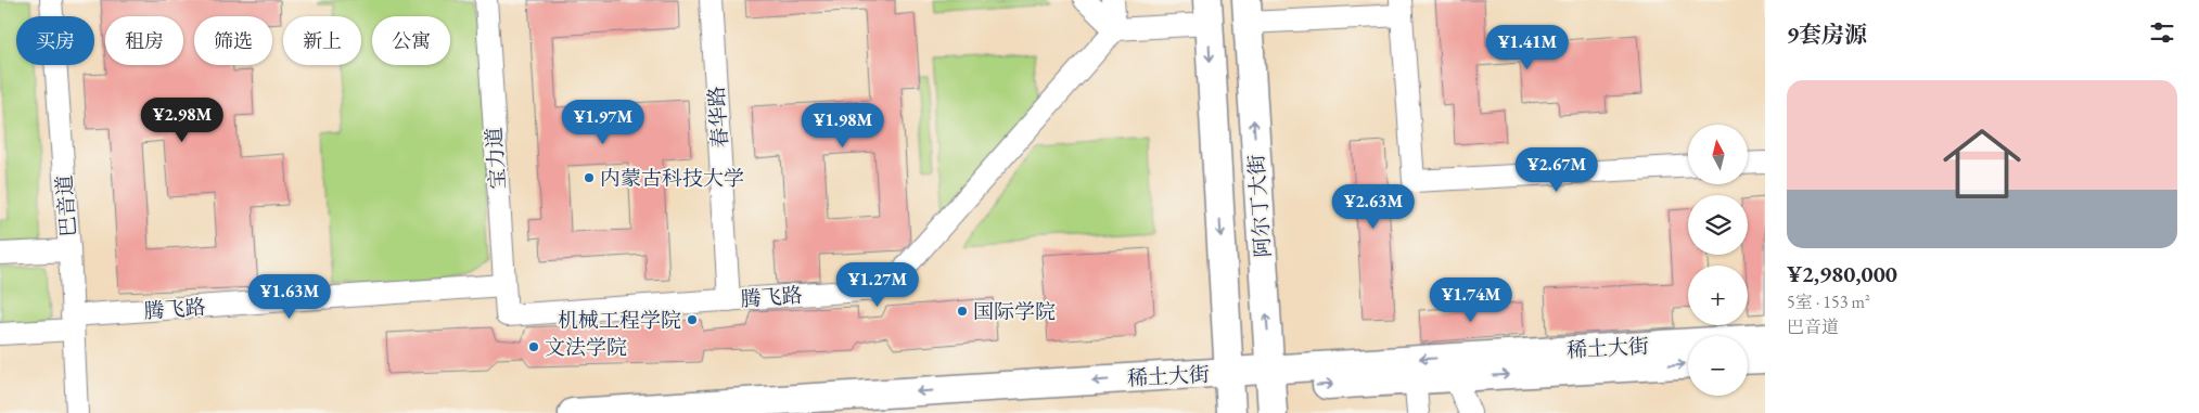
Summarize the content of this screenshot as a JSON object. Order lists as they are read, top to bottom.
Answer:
{
  "streets": {
    "main road": ["阿尔丁大街", "稀土大街"],
    "street": [
      "春华路",
      "宝力道",
      "巴音道",
      "腾飞路"
    ]
  },
  "crossings": [
    ["春华路", "腾飞路"],
    ["宝力道", "腾飞路"],
    ["巴音道", "腾飞路"],
    ["阿尔丁大街", "稀土大街"]
  ],
  "places": [
    "内蒙古科技大学",
    "国际学院",
    "机械工程学院",
    "文法学院"
  ],
  "north": "top",
  "page": {
    "heading": "9套房源",
    "chip": [
      "买房",
      "租房",
      "筛选",
      "新上",
      "公寓"
    ],
    "price": [
      "¥1.41M",
      "¥2.98M",
      "¥1.97M",
      "¥1.98M",
      "¥2.67M",
      "¥2.63M",
      "¥1.27M",
      "¥1.63M",
      "¥1.74M"
    ],
    "list": [
      {
        "name": "¥2,980,000",
        "note": "5室 · 153 m² · 巴音道"
      }
    ],
    "map_buttons": ["+", "−"]
  }
}
